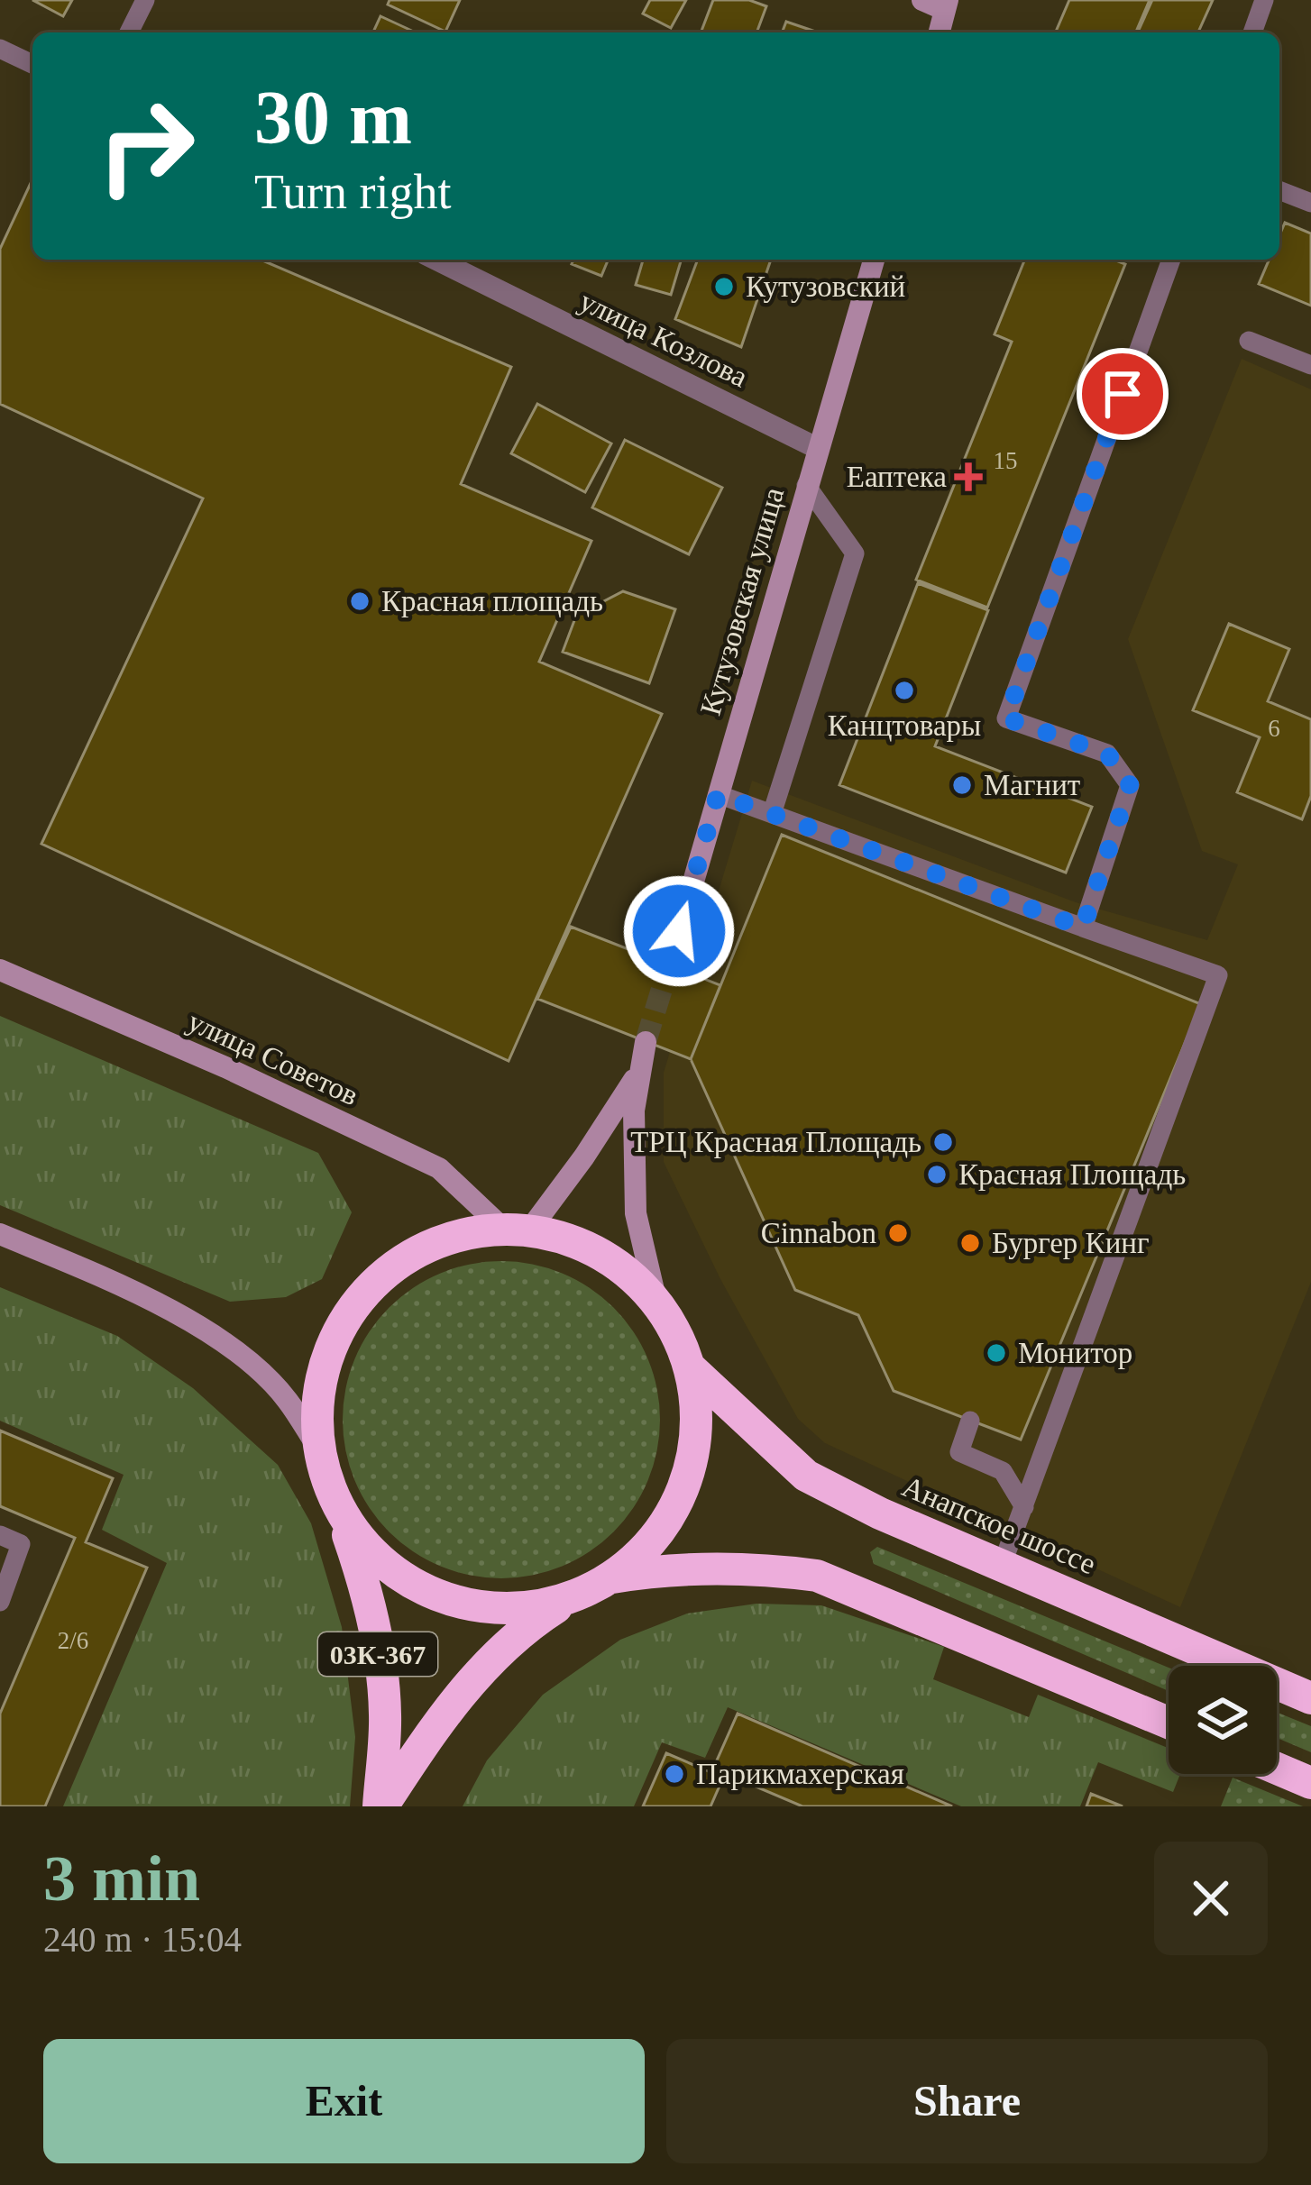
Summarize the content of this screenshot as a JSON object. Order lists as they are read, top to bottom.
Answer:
{
  "streets": {
    "highway": ["Анапское шоссе", "03К-367"],
    "street": ["улица Козлова", "Кутузовская улица", "улица Советов"]
  },
  "crossings": [
    ["улица Козлова", "Кутузовская улица"],
    ["улица Советов", "Анапское шоссе"],
    ["улица Советов", "03К-367"],
    ["Анапское шоссе", "03К-367"]
  ],
  "places": {
    "other": [
      "Кутузовский",
      "Красная площадь",
      "Канцтовары",
      "Магнит",
      "ТРЦ Красная Площадь",
      "Красная Площадь",
      "Cinnabon",
      "Бургер Кинг",
      "Монитор",
      "Парикмахерская"
    ],
    "health": ["Еаптека"]
  },
  "house_numbers": ["15", "6", "2/6"],
  "page": {
    "turn": ["30 m", "Turn right"],
    "heading": ["3 min", "240 m · 15:04"],
    "buttons": ["Exit", "Share"]
  }
}
